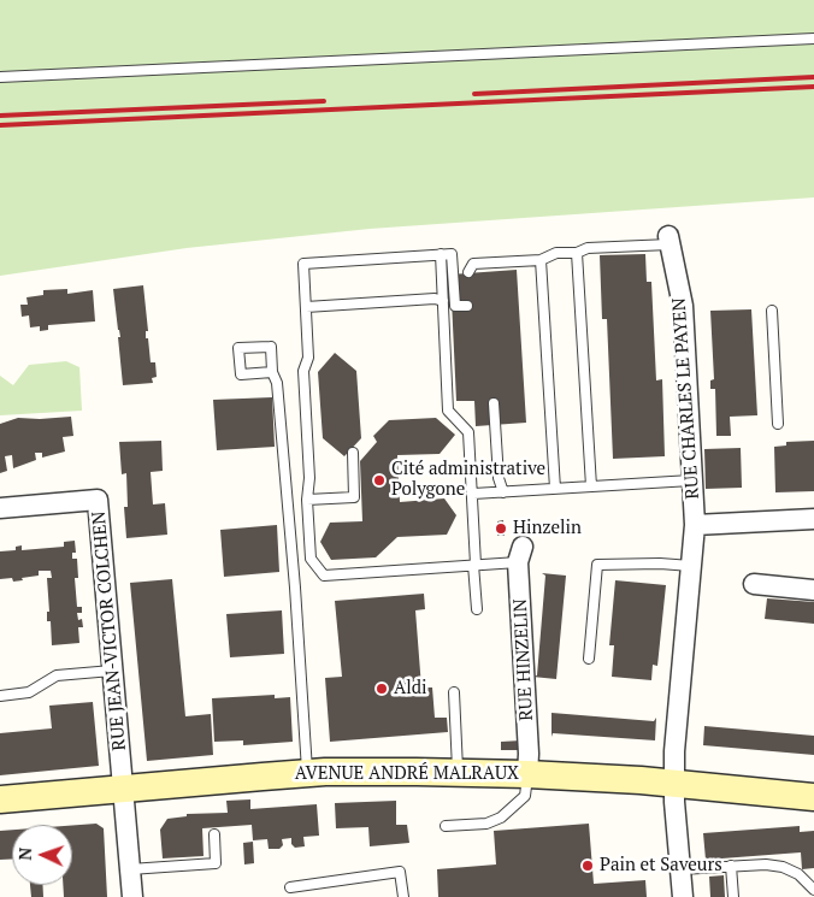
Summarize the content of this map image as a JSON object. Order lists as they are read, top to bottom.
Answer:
{
  "streets": {
    "main road": ["AVENUE ANDRÉ MALRAUX"],
    "street": ["RUE CHARLES LE PAYEN", "RUE JEAN-VICTOR COLCHEN", "RUE HINZELIN"]
  },
  "crossings": [
    ["RUE CHARLES LE PAYEN", "AVENUE ANDRÉ MALRAUX"],
    ["RUE JEAN-VICTOR COLCHEN", "AVENUE ANDRÉ MALRAUX"],
    ["RUE HINZELIN", "AVENUE ANDRÉ MALRAUX"]
  ],
  "places": [
    "Cité administrative Polygone",
    "Hinzelin",
    "Aldi",
    "Pain et Saveurs"
  ],
  "north": "left"
}
